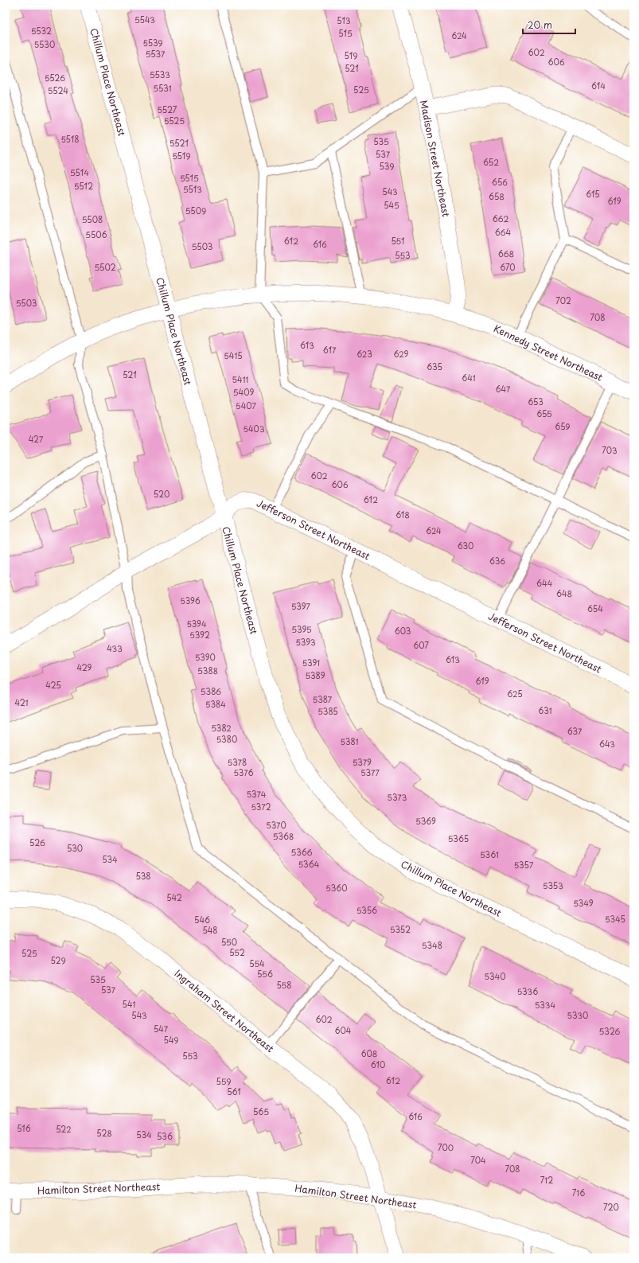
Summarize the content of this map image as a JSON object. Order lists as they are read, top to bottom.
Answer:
{
  "streets": {
    "street": [
      "Chillum Place Northeast",
      "Madison Street Northeast",
      "Kennedy Street Northeast",
      "Jefferson Street Northeast",
      "Ingraham Street Northeast",
      "Hamilton Street Northeast"
    ]
  },
  "crossings": [
    ["Chillum Place Northeast", "Kennedy Street Northeast"],
    ["Chillum Place Northeast", "Jefferson Street Northeast"],
    ["Madison Street Northeast", "Kennedy Street Northeast"],
    ["Ingraham Street Northeast", "Hamilton Street Northeast"]
  ],
  "house_numbers": [
    "5543",
    "513",
    "5532",
    "515",
    "624",
    "5539",
    "5530",
    "602",
    "5537",
    "519",
    "606",
    "521",
    "5533",
    "5526",
    "614",
    "5531",
    "525",
    "5524",
    "5527",
    "5525",
    "5518",
    "535",
    "5521",
    "537",
    "5519",
    "652",
    "539",
    "5514",
    "5515",
    "656",
    "5512",
    "5513",
    "543",
    "615",
    "658",
    "619",
    "545",
    "5509",
    "662",
    "5508",
    "664",
    "5506",
    "612",
    "551",
    "616",
    "5503",
    "668",
    "553",
    "5502",
    "670",
    "702",
    "5503",
    "708",
    "613",
    "617",
    "623",
    "629",
    "5415",
    "635",
    "521",
    "641",
    "5411",
    "647",
    "5409",
    "653",
    "5407",
    "655",
    "659",
    "5403",
    "427",
    "703",
    "602",
    "606",
    "520",
    "612",
    "618",
    "624",
    "630",
    "636",
    "644",
    "648",
    "5396",
    "5397",
    "654",
    "5394",
    "5395",
    "603",
    "5392",
    "5393",
    "607",
    "433",
    "5390",
    "613",
    "5391",
    "429",
    "5388",
    "5389",
    "619",
    "425",
    "5386",
    "625",
    "5387",
    "421",
    "5384",
    "631",
    "5385",
    "5382",
    "637",
    "5380",
    "5381",
    "643",
    "5378",
    "5379",
    "5376",
    "5377",
    "5374",
    "5373",
    "5372",
    "5369",
    "5370",
    "5368",
    "5365",
    "526",
    "530",
    "5366",
    "5361",
    "534",
    "5364",
    "5357",
    "538",
    "5353",
    "5360",
    "542",
    "5349",
    "5356",
    "5345",
    "546",
    "5352",
    "548",
    "550",
    "5348",
    "552",
    "525",
    "529",
    "554",
    "556",
    "5340",
    "535",
    "558",
    "537",
    "5336",
    "541",
    "5334",
    "543",
    "5330",
    "602",
    "547",
    "604",
    "5326",
    "549",
    "608",
    "553",
    "610",
    "612",
    "559",
    "561",
    "565",
    "616",
    "516",
    "522",
    "528",
    "534",
    "536",
    "700",
    "704",
    "708",
    "712",
    "716",
    "720"
  ],
  "scale_bar": "20 m"
}
